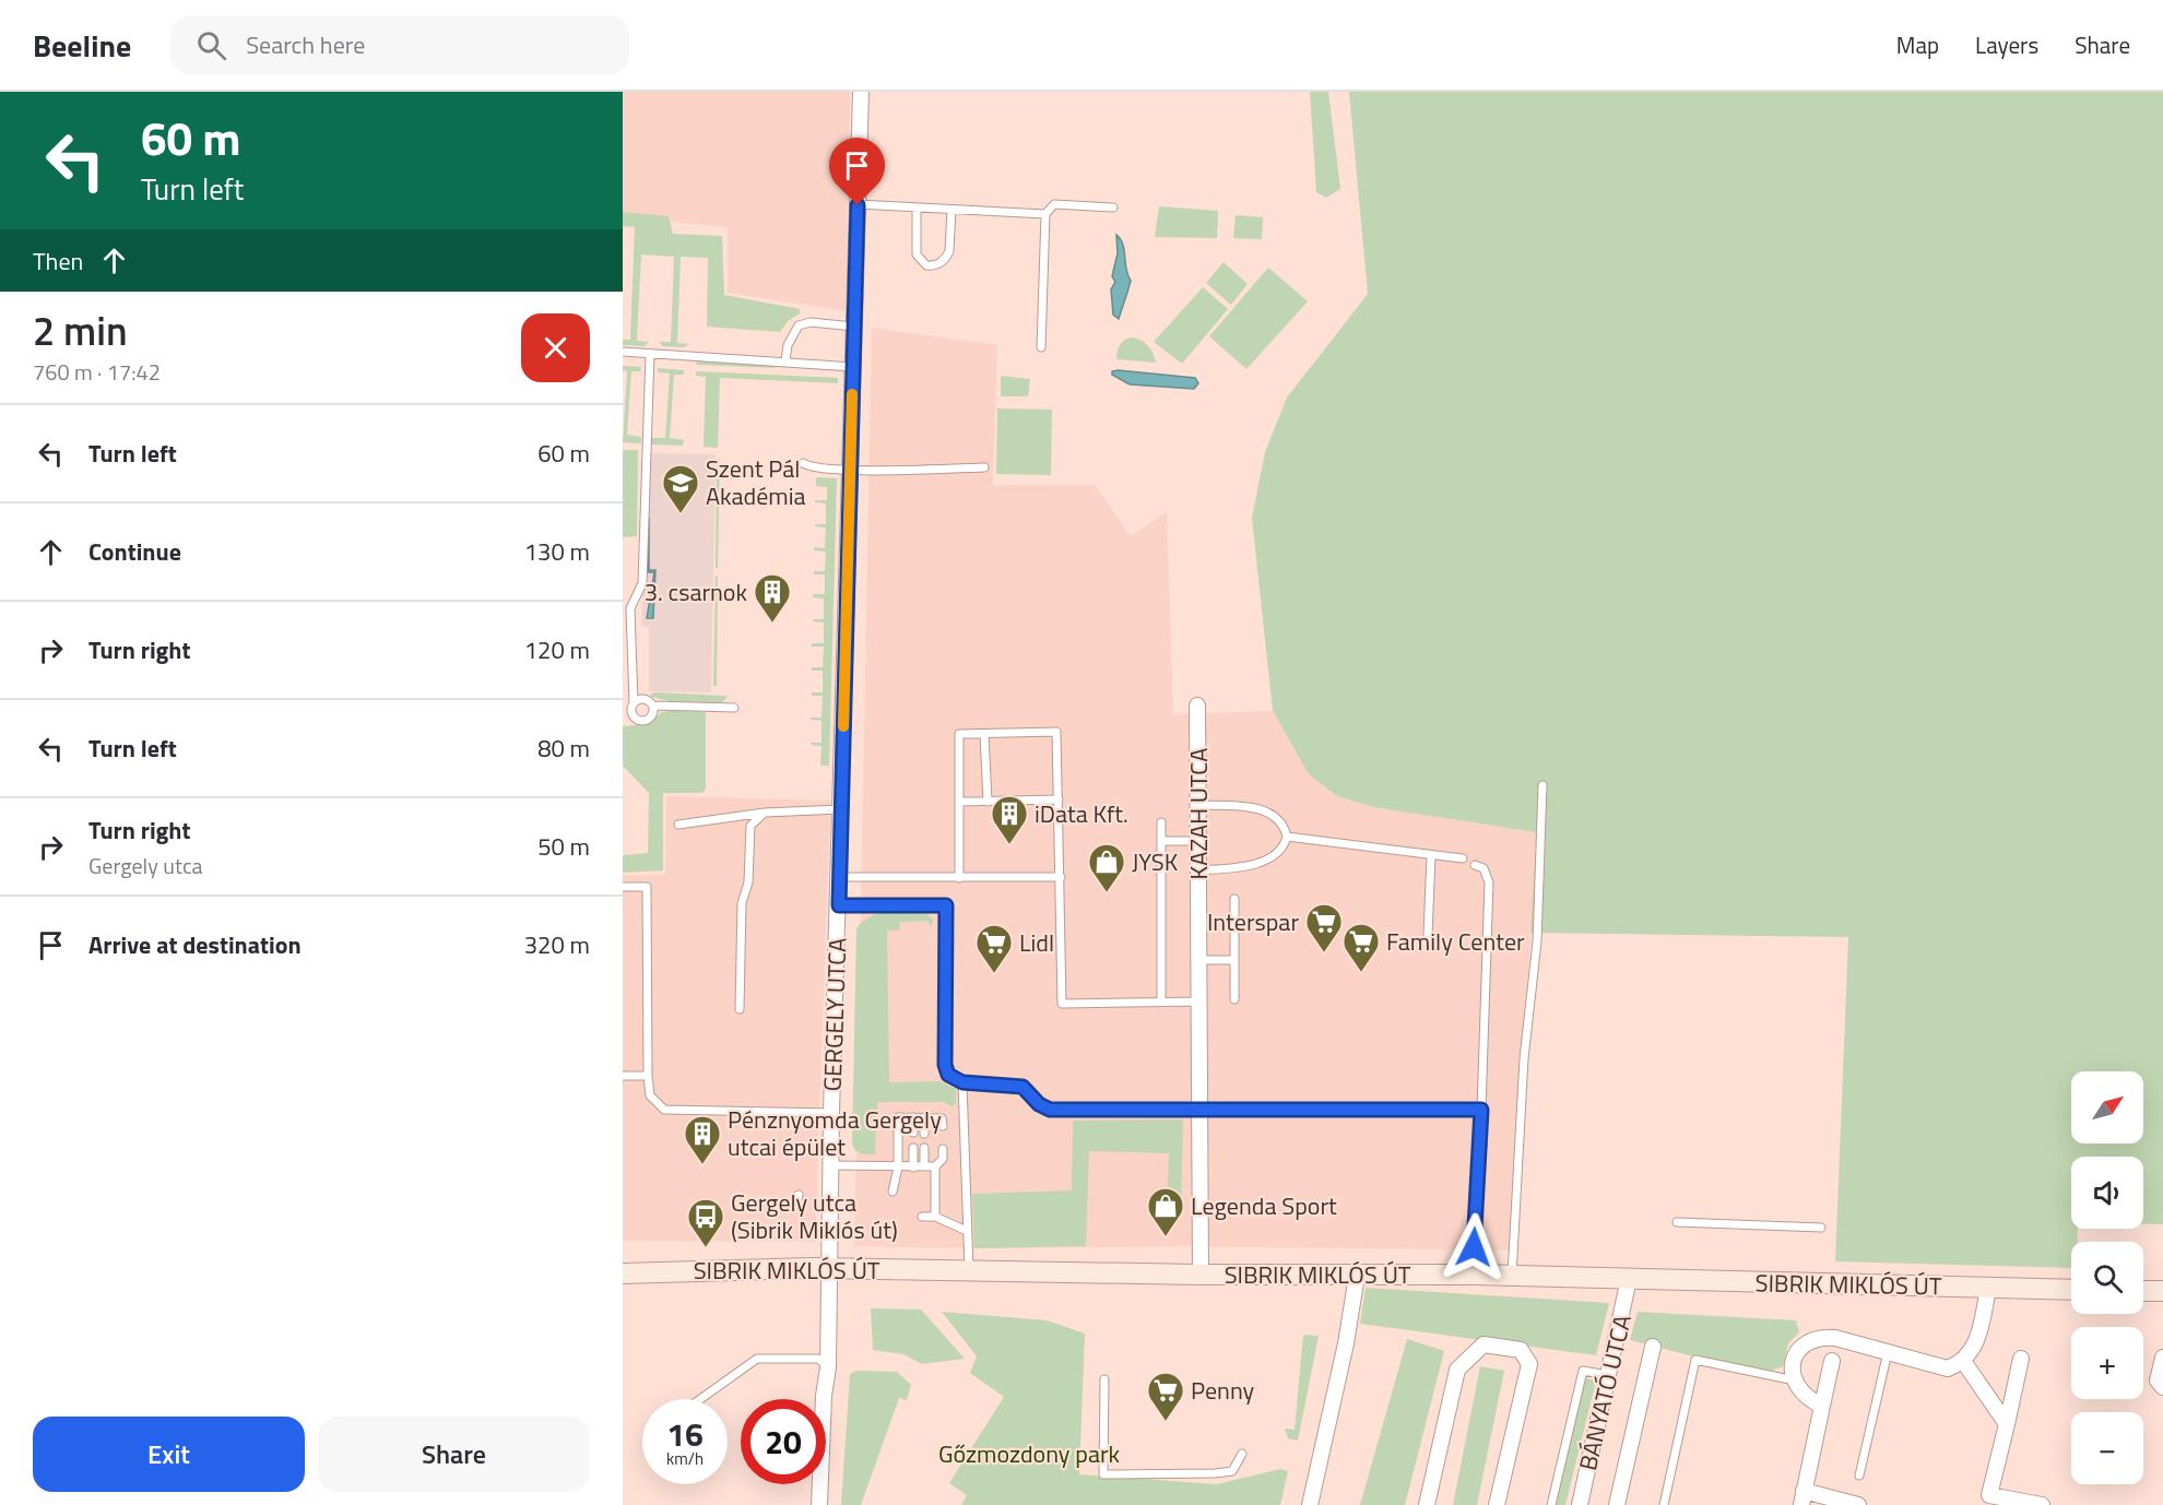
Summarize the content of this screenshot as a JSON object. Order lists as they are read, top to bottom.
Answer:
{
  "streets": {
    "street": [
      "KAZAH UTCA",
      "GERGELY UTCA",
      "SIBRIK MIKLÓS ÚT",
      "BÁNYATÓ UTCA"
    ]
  },
  "crossings": [
    ["KAZAH UTCA", "SIBRIK MIKLÓS ÚT"],
    ["GERGELY UTCA", "SIBRIK MIKLÓS ÚT"],
    ["SIBRIK MIKLÓS ÚT", "BÁNYATÓ UTCA"]
  ],
  "parks": ["Gőzmozdony park"],
  "places": {
    "school or university": ["Szent Pál Akadémia"],
    "building": ["3. csarnok", "iData Kft.", "Pénznyomda Gergely utcai épület"],
    "shop": ["JYSK", "Legenda Sport"],
    "supermarket": [
      "Interspar",
      "Family Center",
      "Lidl",
      "Penny"
    ],
    "bus stop": ["Gergely utca (Sibrik Miklós út)"]
  },
  "north": "top right",
  "page": {
    "header": "Beeline",
    "search": "Search here",
    "nav": ["Map", "Layers", "Share"],
    "turn": ["60 m", "Turn left"],
    "then": "Then",
    "heading": ["2 min", "760 m · 17:42"],
    "list": [
      {
        "name": "Turn left",
        "value": "60 m"
      },
      {
        "name": "Continue",
        "value": "130 m"
      },
      {
        "name": "Turn right",
        "value": "120 m"
      },
      {
        "name": "Turn left",
        "value": "80 m"
      },
      {
        "name": "Turn right",
        "note": "Gergely utca",
        "value": "50 m"
      },
      {
        "name": "Arrive at destination",
        "value": "320 m"
      }
    ],
    "map_buttons": ["+", "−"],
    "speed": "16 km/h",
    "limit": "20",
    "buttons": ["Exit", "Share"]
  }
}
